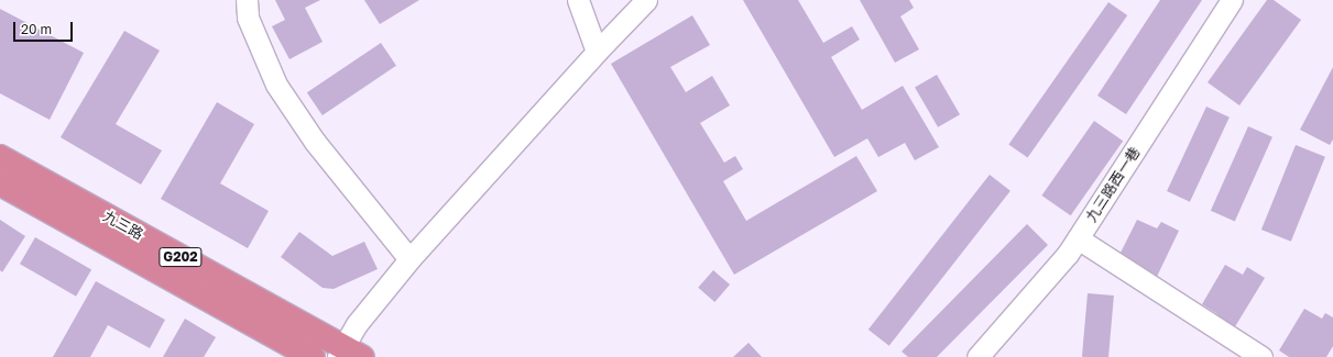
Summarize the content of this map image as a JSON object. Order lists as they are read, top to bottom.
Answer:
{
  "streets": {
    "highway": ["九三路", "G202"],
    "street": ["九三路西一巷"]
  },
  "scale_bar": "20 m"
}
